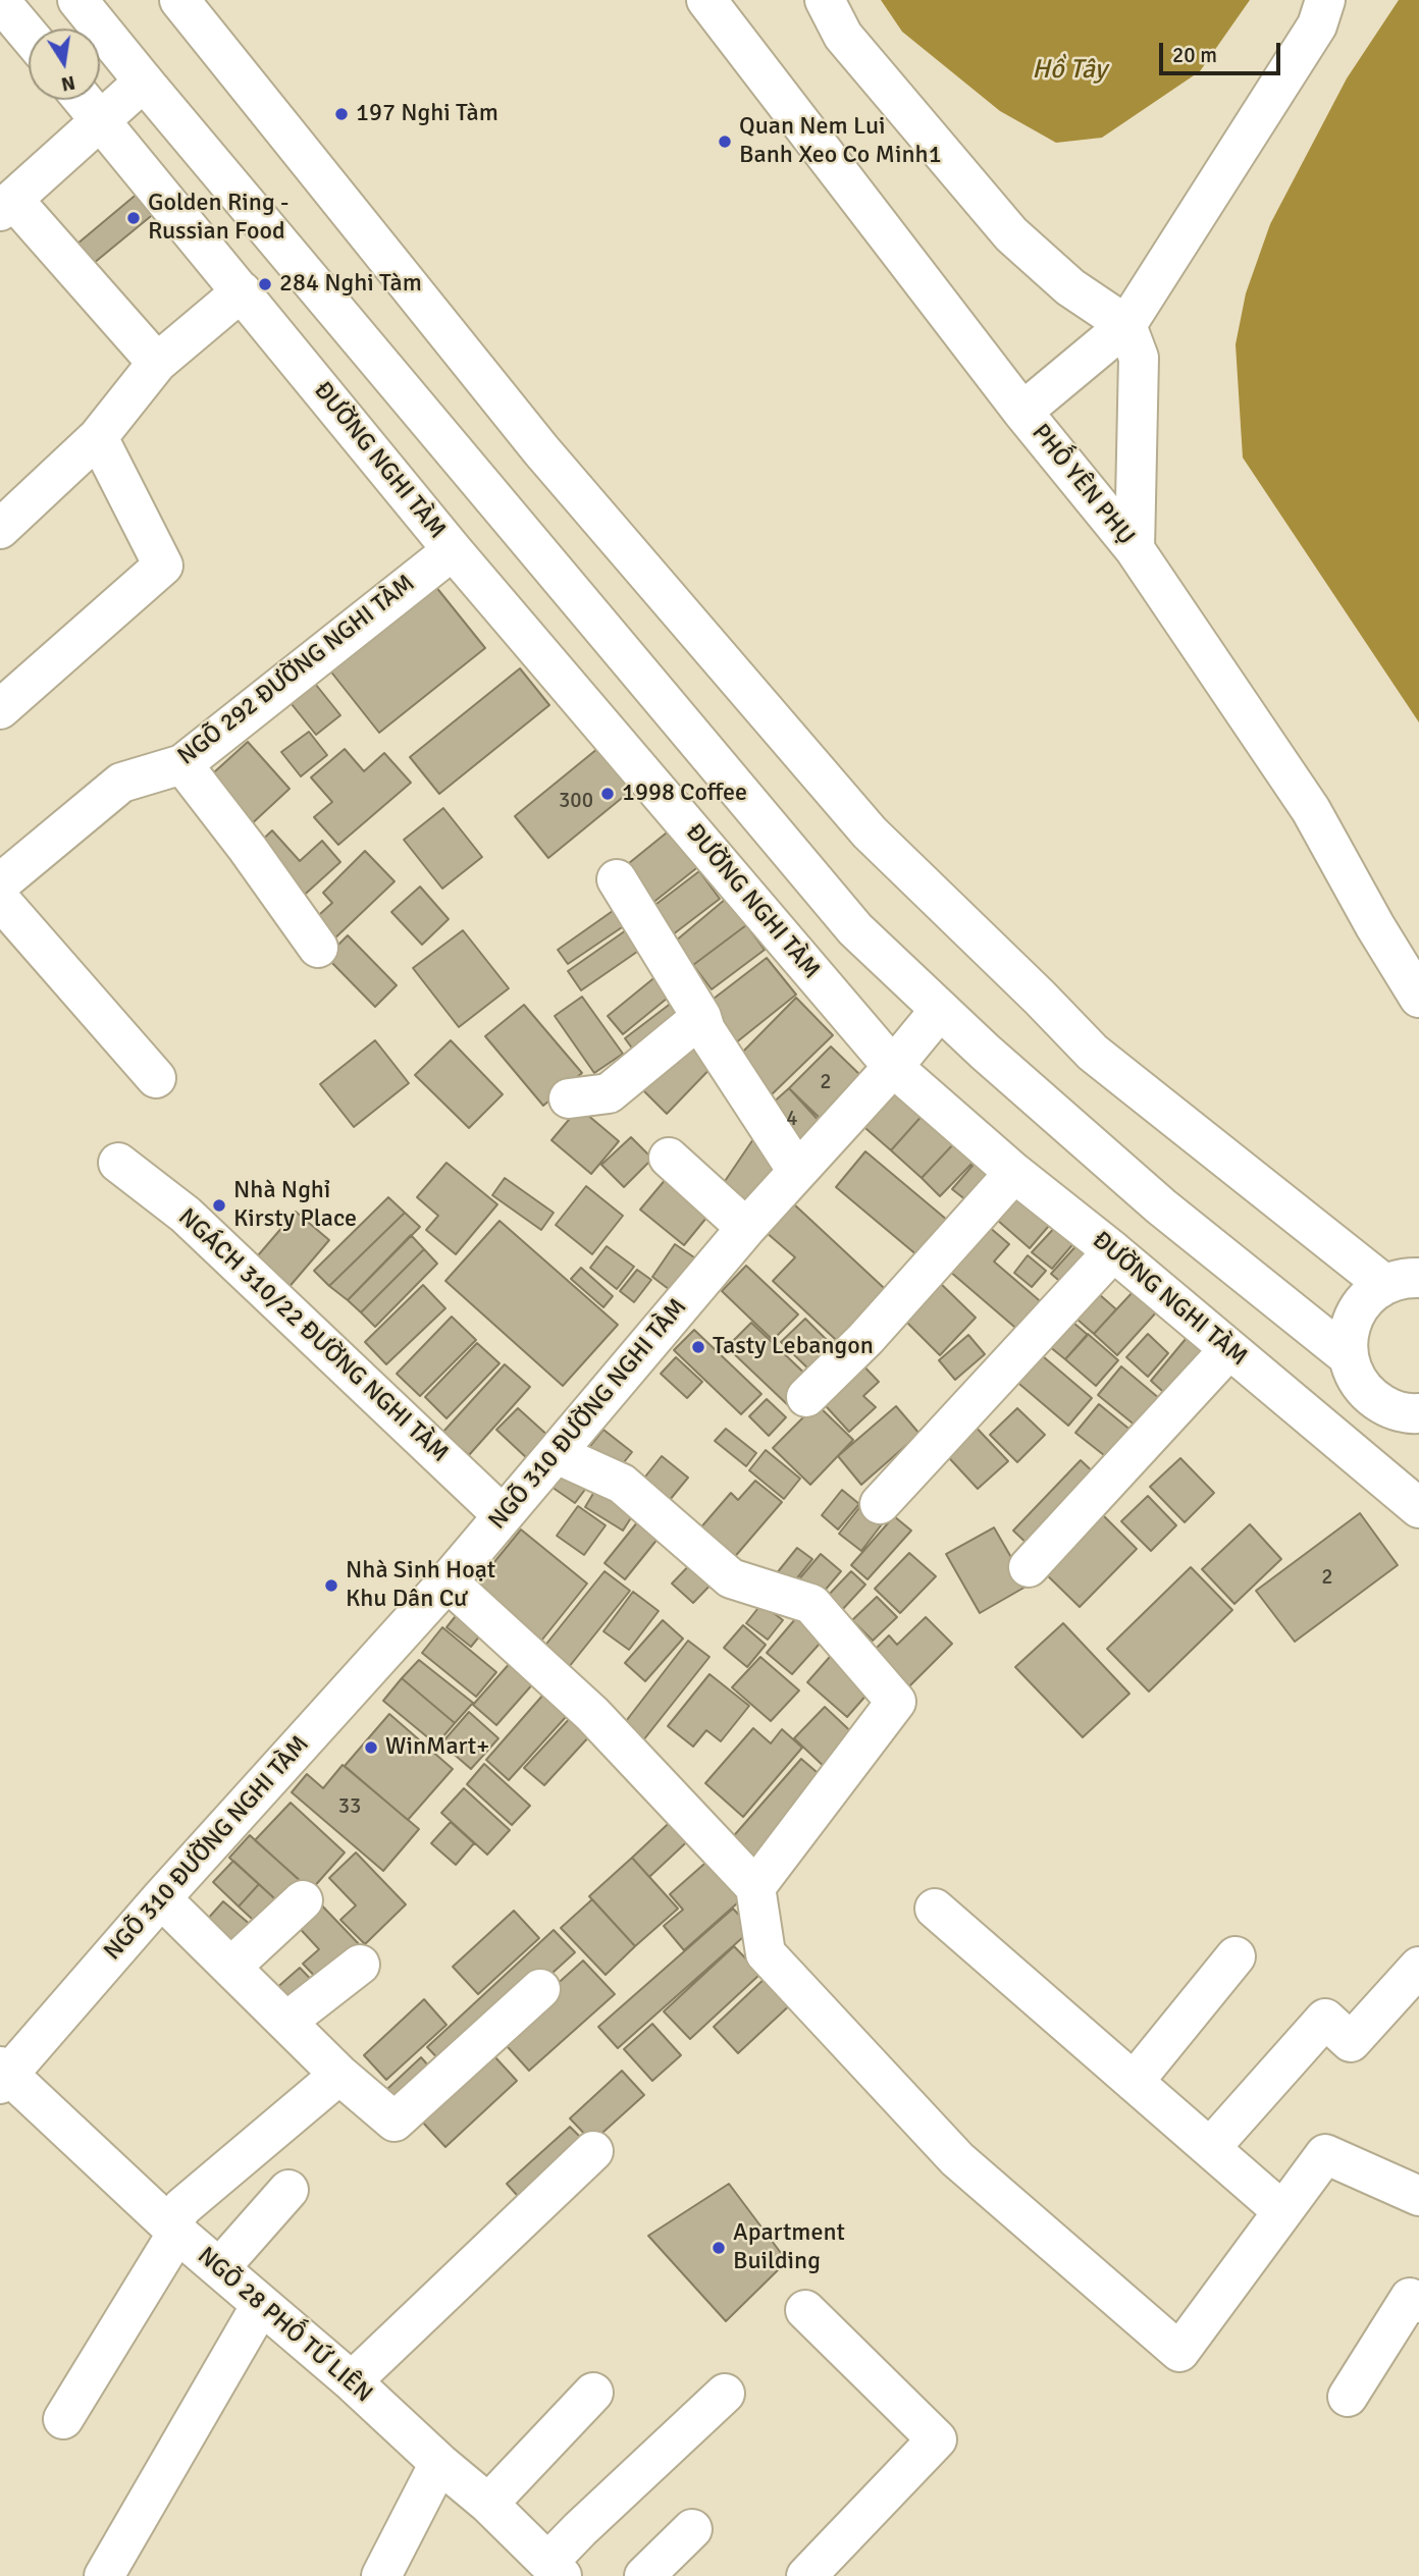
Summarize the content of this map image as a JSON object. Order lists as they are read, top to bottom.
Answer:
{
  "streets": {
    "street": [
      "ĐƯỜNG NGHI TÀM",
      "PHỐ YÊN PHỤ",
      "NGÕ 292 ĐƯỜNG NGHI TÀM",
      "NGÁCH 310/22 ĐƯỜNG NGHI TÀM",
      "NGÕ 310 ĐƯỜNG NGHI TÀM",
      "NGÕ 28 PHỐ TỨ LIÊN"
    ]
  },
  "crossings": [
    ["ĐƯỜNG NGHI TÀM", "NGÕ 292 ĐƯỜNG NGHI TÀM"],
    ["ĐƯỜNG NGHI TÀM", "NGÕ 310 ĐƯỜNG NGHI TÀM"],
    ["NGÁCH 310/22 ĐƯỜNG NGHI TÀM", "NGÕ 310 ĐƯỜNG NGHI TÀM"],
    ["NGÕ 310 ĐƯỜNG NGHI TÀM", "NGÕ 28 PHỐ TỨ LIÊN"]
  ],
  "water": ["Hồ Tây"],
  "places": [
    "197 Nghi Tàm",
    "Quan Nem Lui Banh Xeo Co Minh1",
    "Golden Ring - Russian Food",
    "284 Nghi Tàm",
    "1998 Coffee",
    "Nhà Nghỉ Kirsty Place",
    "Tasty Lebangon",
    "Nhà Sinh Hoạt Khu Dân Cư",
    "WinMart+",
    "Apartment Building"
  ],
  "house_numbers": [
    "300",
    "2",
    "4",
    "2",
    "33"
  ],
  "scale_bar": "20 m",
  "north": "bottom"
}
